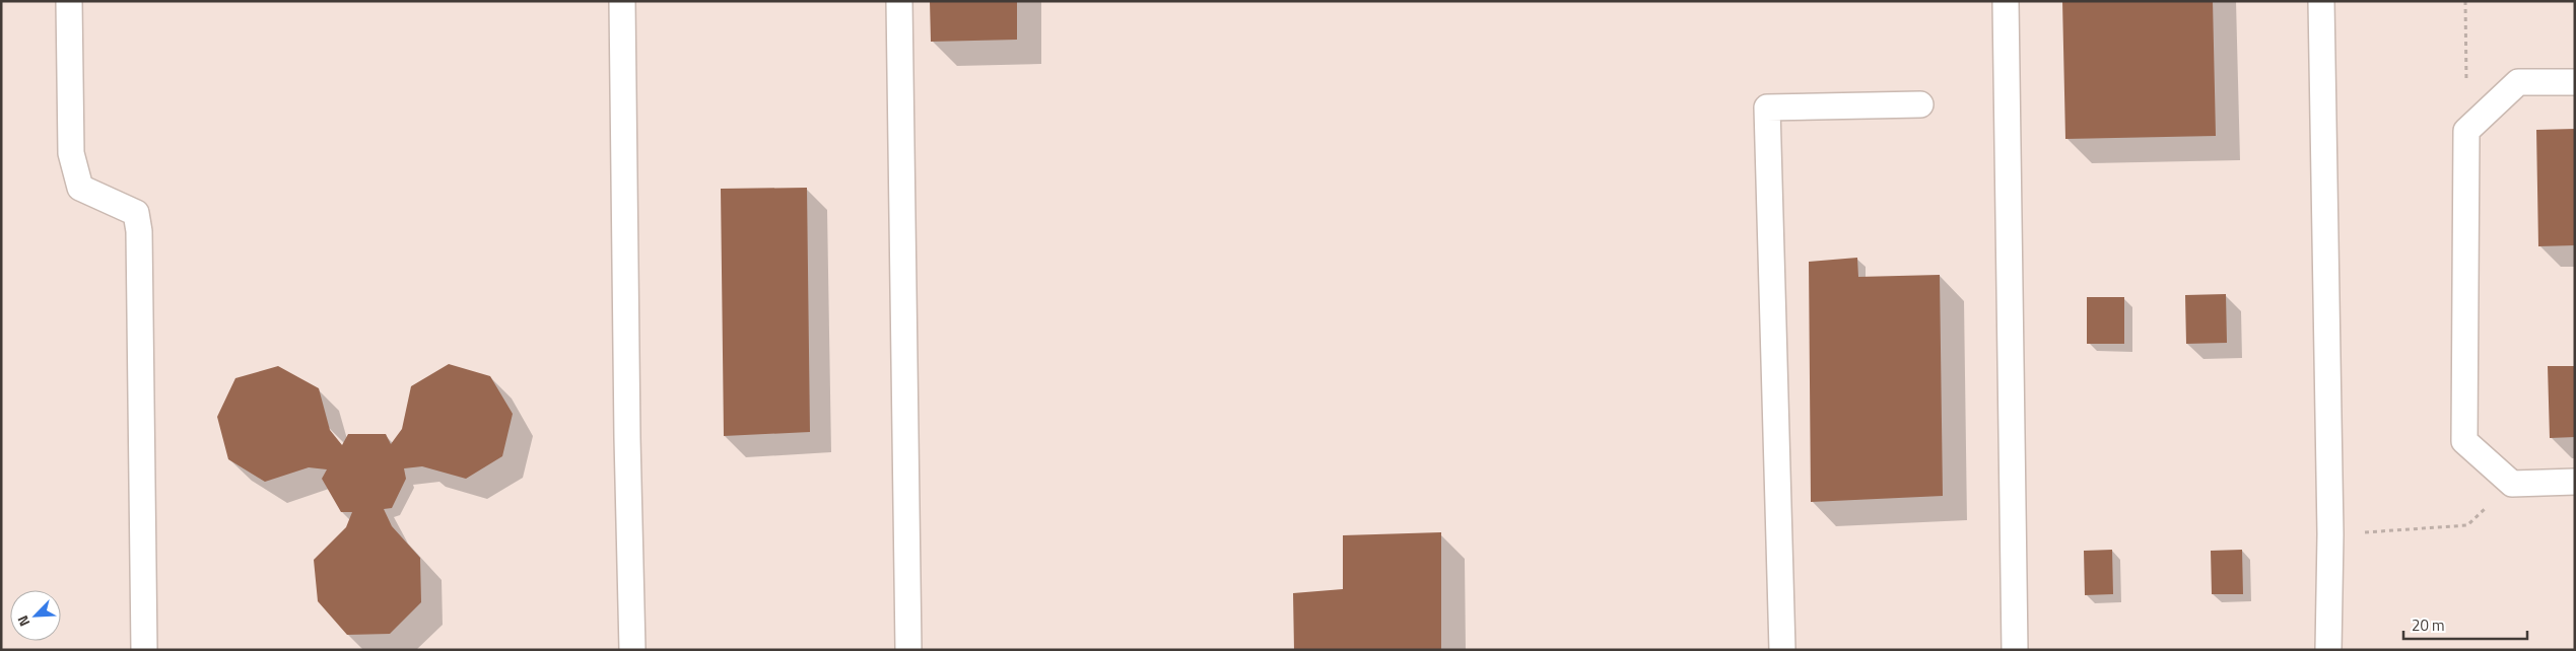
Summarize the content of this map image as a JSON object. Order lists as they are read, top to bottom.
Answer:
{
  "scale_bar": "20 m",
  "north": "bottom left"
}
